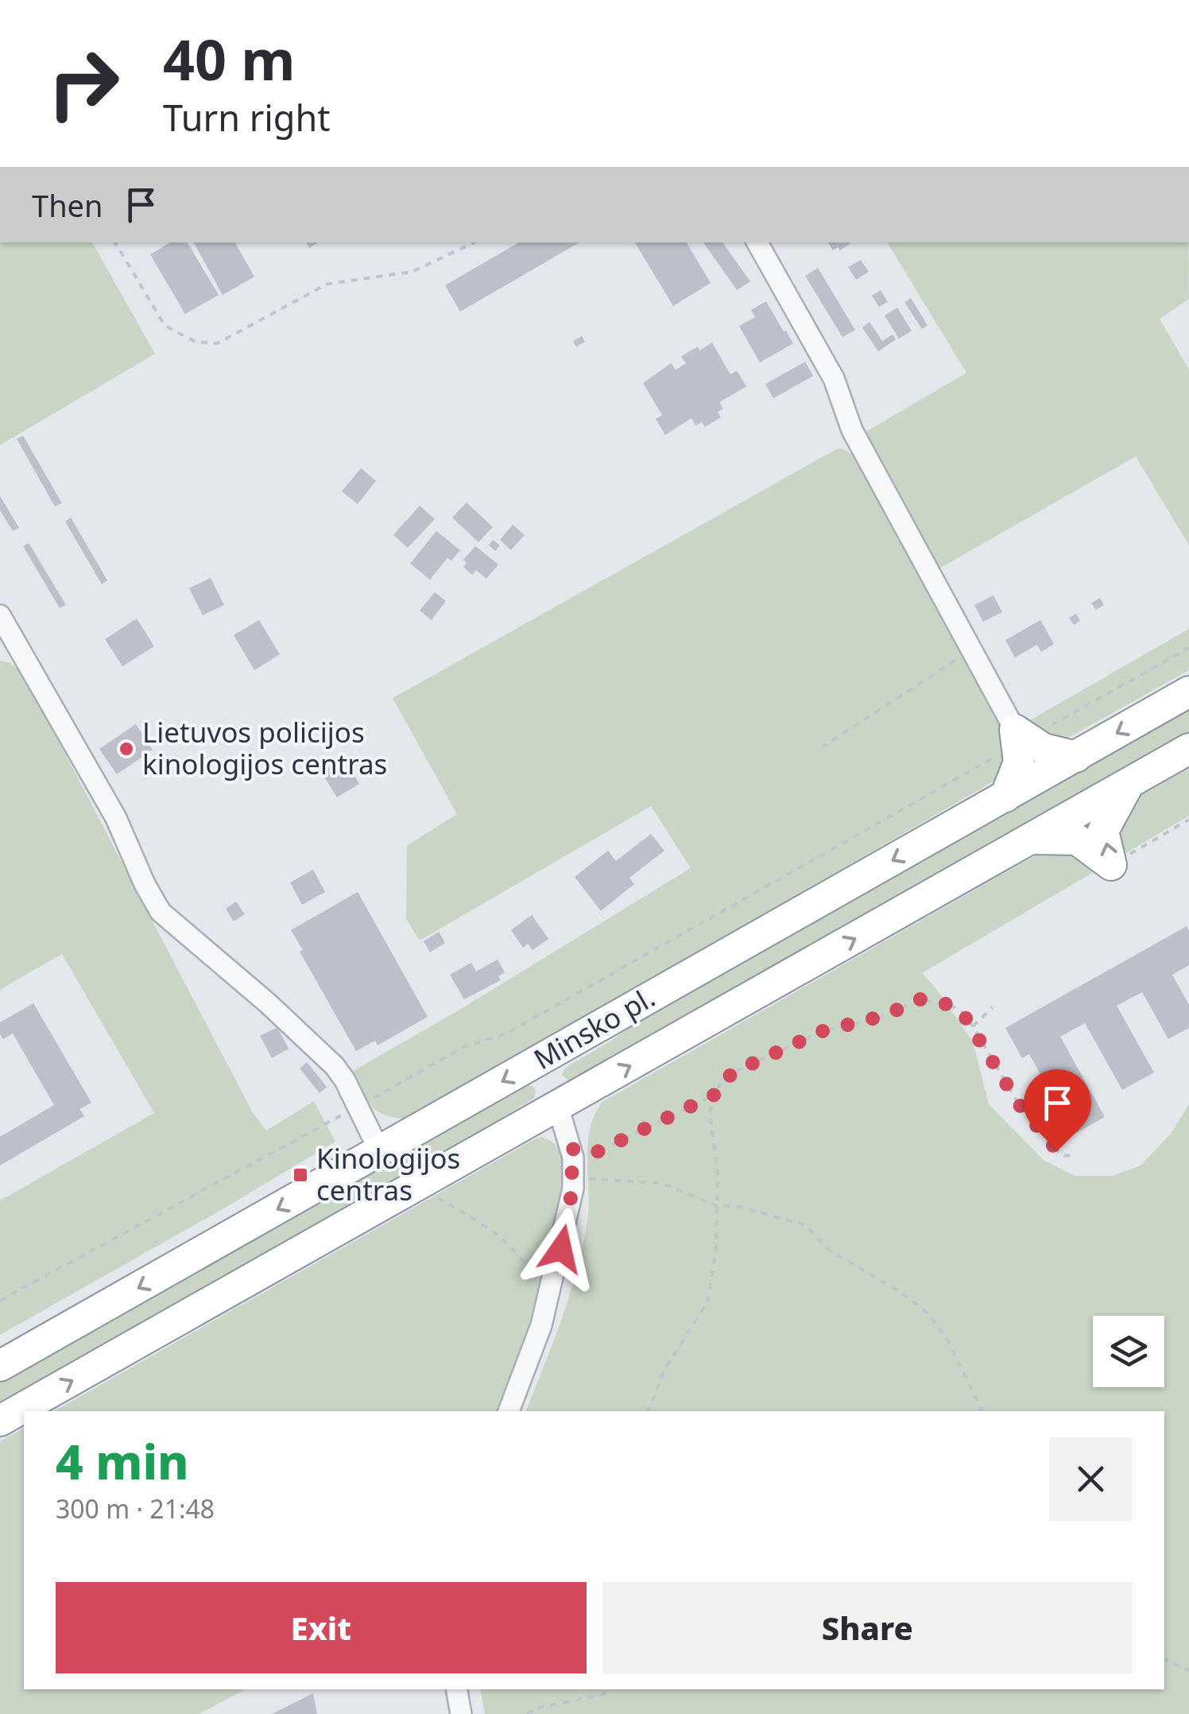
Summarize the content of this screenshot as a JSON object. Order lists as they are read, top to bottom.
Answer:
{
  "streets": {
    "highway": ["Minsko pl."]
  },
  "places": {
    "other": ["Lietuvos policijos kinologijos centras"],
    "transit": ["Kinologijos centras"]
  },
  "page": {
    "turn": ["40 m", "Turn right"],
    "then": "Then",
    "heading": ["4 min", "300 m · 21:48"],
    "buttons": ["Exit", "Share"]
  }
}
